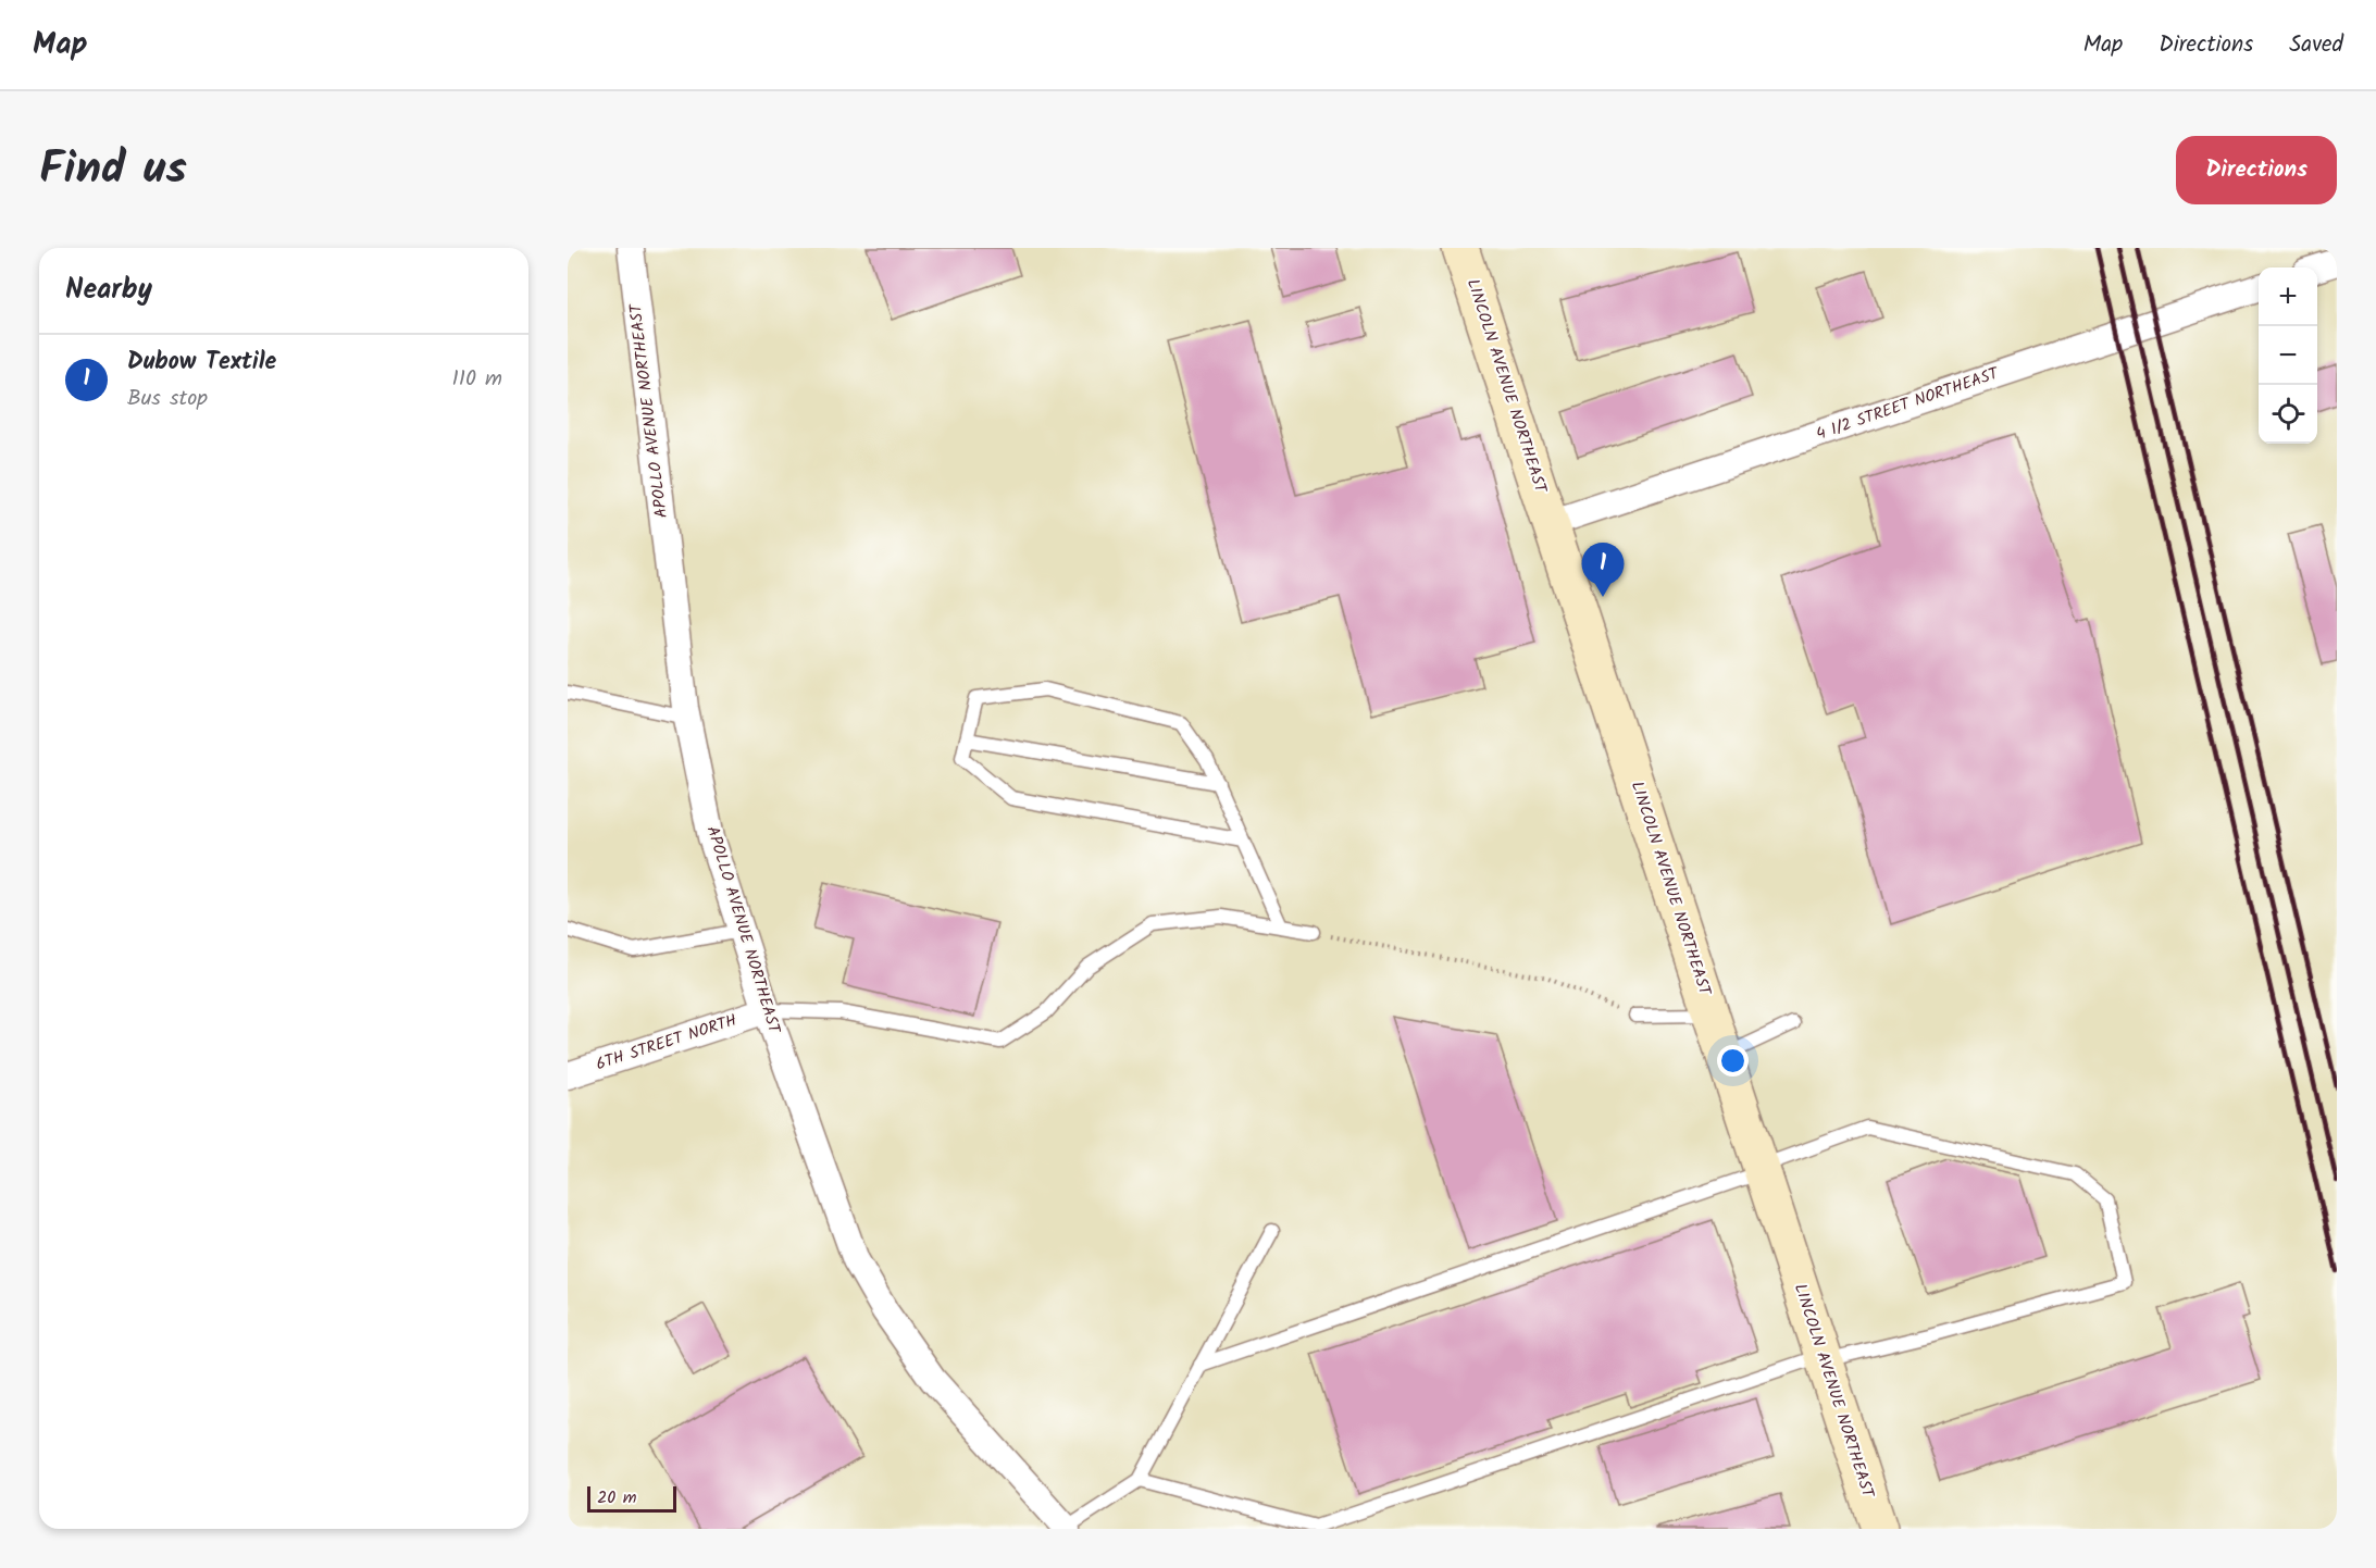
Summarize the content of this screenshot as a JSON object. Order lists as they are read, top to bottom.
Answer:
{
  "streets": {
    "street": [
      "LINCOLN AVENUE NORTHEAST",
      "4 1/2 STREET NORTHEAST",
      "APOLLO AVENUE NORTHEAST",
      "6TH STREET NORTH"
    ]
  },
  "crossings": [
    ["LINCOLN AVENUE NORTHEAST", "4 1/2 STREET NORTHEAST"],
    ["APOLLO AVENUE NORTHEAST", "6TH STREET NORTH"]
  ],
  "scale_bar": "20 m",
  "page": {
    "header": "Map",
    "nav": ["Map", "Directions", "Saved"],
    "title": "Find us",
    "buttons": "Directions",
    "heading": "Nearby",
    "map_buttons": ["+", "−"],
    "list": [
      {
        "mark": "1",
        "name": "Dubow Textile",
        "note": "Bus stop",
        "value": "110 m"
      }
    ],
    "pins": "1",
    "scale": "20 m"
  }
}
